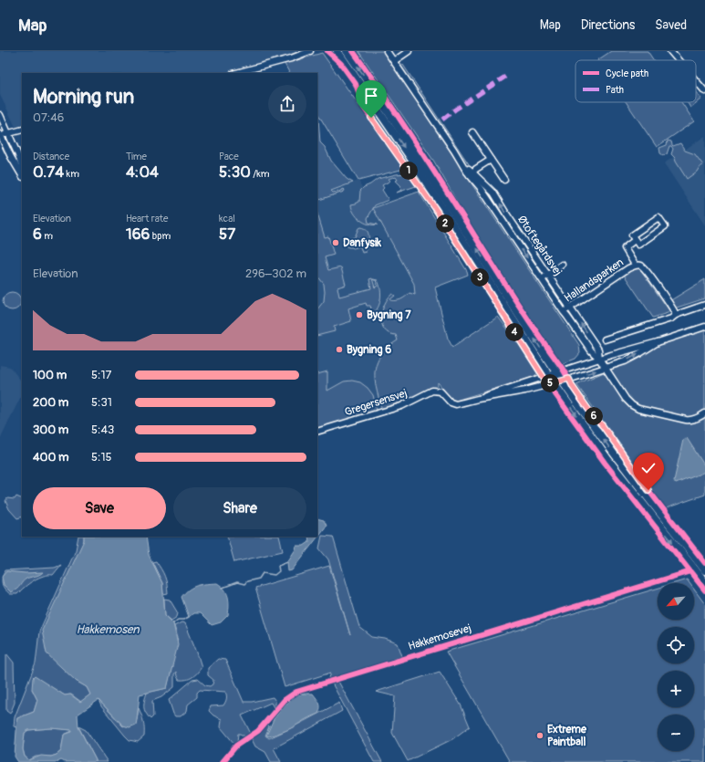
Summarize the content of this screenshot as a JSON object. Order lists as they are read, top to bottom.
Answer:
{
  "streets": {
    "street": ["Øtoftegårdsvej", "Hallandsparken", "Gregersensvej"],
    "cycle path": ["Hakkemosevej"]
  },
  "crossings": [
    ["Øtoftegårdsvej", "Hallandsparken"],
    ["Øtoftegårdsvej", "Gregersensvej"]
  ],
  "water": ["Hakkemosen"],
  "places": [
    "Danfysik",
    "Bygning 7",
    "Bygning 6",
    "Extreme Paintball"
  ],
  "legend": ["Cycle path", "Path"],
  "north": "bottom left",
  "page": {
    "header": "Map",
    "nav": ["Map", "Directions", "Saved"],
    "heading": ["Morning run", "07:46"],
    "stats": [
      ["Distance", "0.74 km"],
      ["Time", "4:04"],
      ["Pace", "5:30 /km"],
      ["Elevation", "6 m"],
      ["Heart rate", "166 bpm"],
      ["kcal", "57"]
    ],
    "pins": [
      "1",
      "2",
      "3",
      "4",
      "5",
      "6"
    ],
    "chart": ["Elevation", "296–302 m"],
    "list": [
      {
        "name": "100 m",
        "note": "5:17"
      },
      {
        "name": "200 m",
        "note": "5:31"
      },
      {
        "name": "300 m",
        "note": "5:43"
      },
      {
        "name": "400 m",
        "note": "5:15"
      }
    ],
    "buttons": ["Save", "Share"],
    "map_buttons": ["+", "−"]
  }
}
